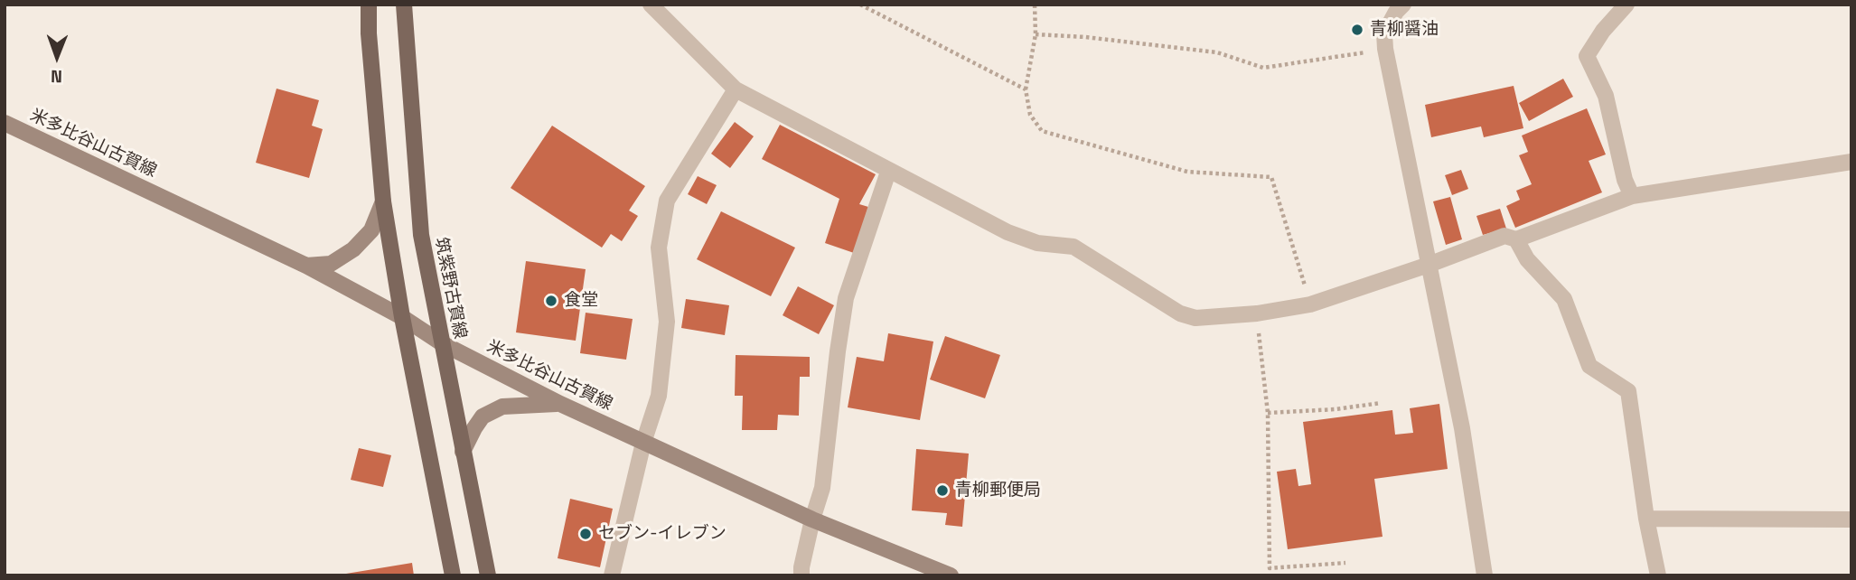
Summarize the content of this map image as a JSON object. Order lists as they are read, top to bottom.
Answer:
{
  "streets": {
    "main road": ["米多比谷山古賀線", "筑紫野古賀線"]
  },
  "crossings": [
    ["米多比谷山古賀線", "筑紫野古賀線"]
  ],
  "places": [
    "青柳醤油",
    "食堂",
    "青柳郵便局",
    "セブン-イレブン"
  ],
  "north": "bottom"
}
